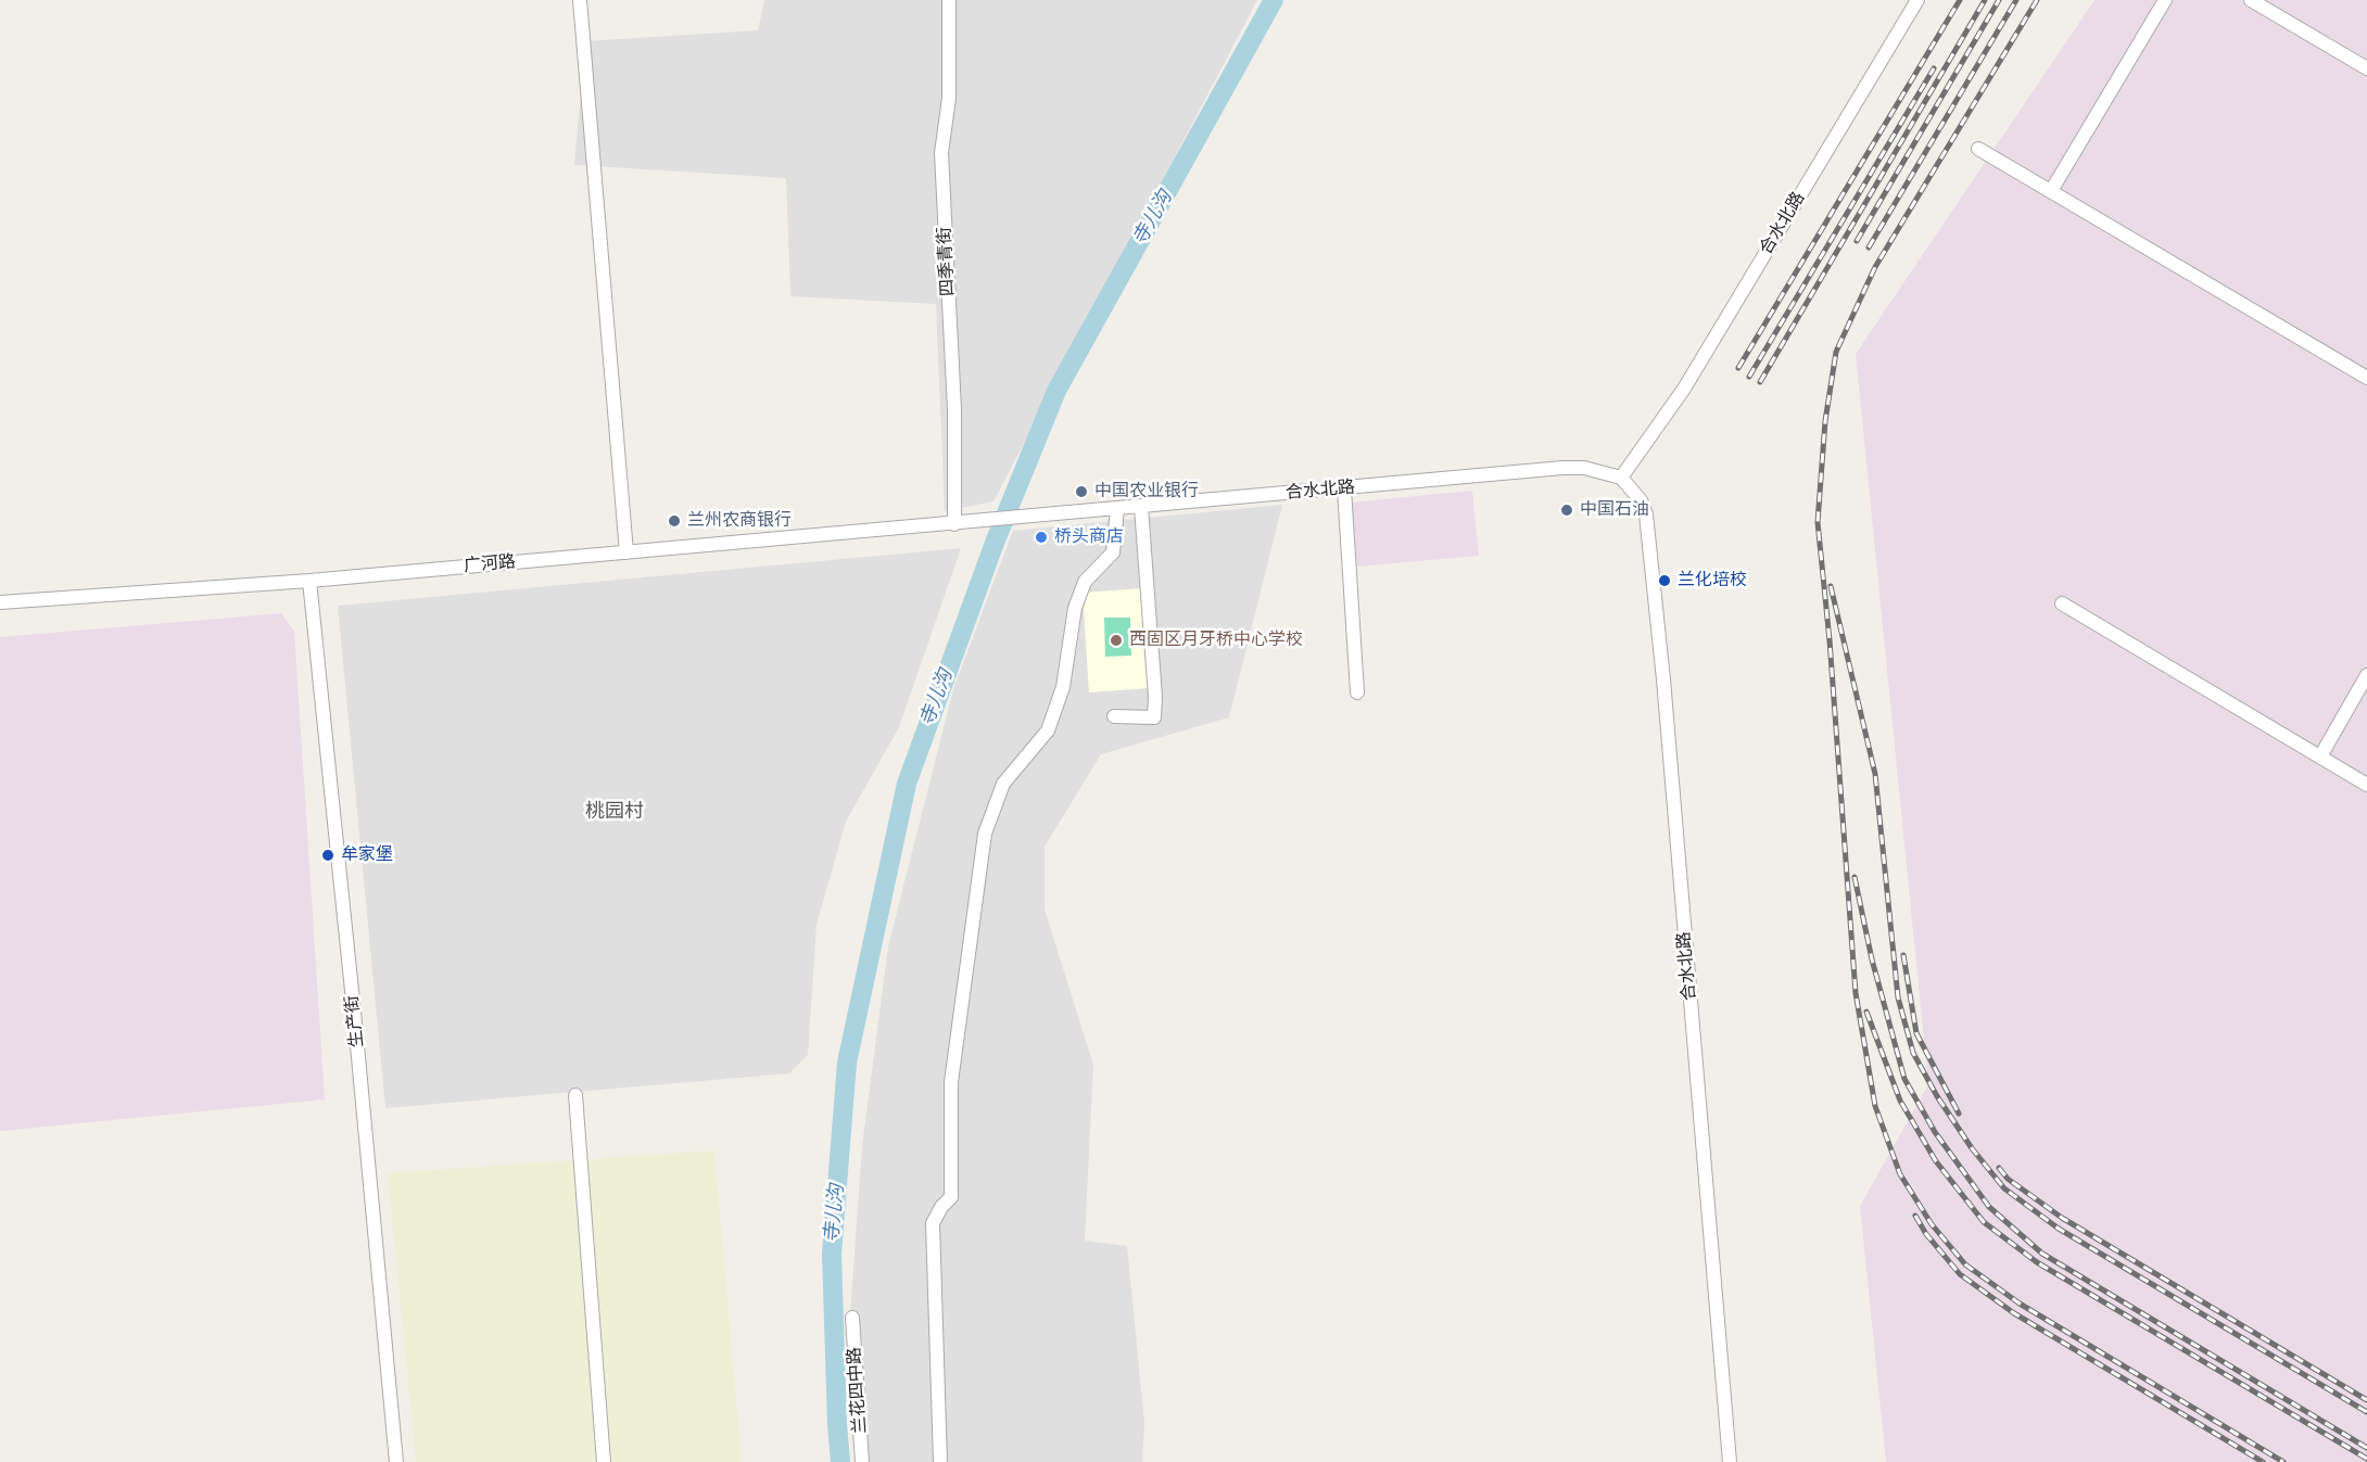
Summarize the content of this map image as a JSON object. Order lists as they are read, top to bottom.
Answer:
{
  "streets": {
    "street": [
      "合水北路",
      "四季青街",
      "广河路",
      "生产街",
      "兰花四中路"
    ]
  },
  "crossings": [
    ["合水北路", "广河路"],
    ["四季青街", "广河路"],
    ["广河路", "生产街"]
  ],
  "districts": ["桃园村"],
  "water": ["寺儿沟"],
  "places": [
    "中国农业银行",
    "中国石油",
    "兰州农商银行",
    "桥头商店",
    "兰化培校",
    "西固区月牙桥中心学校",
    "牟家堡"
  ]
}
